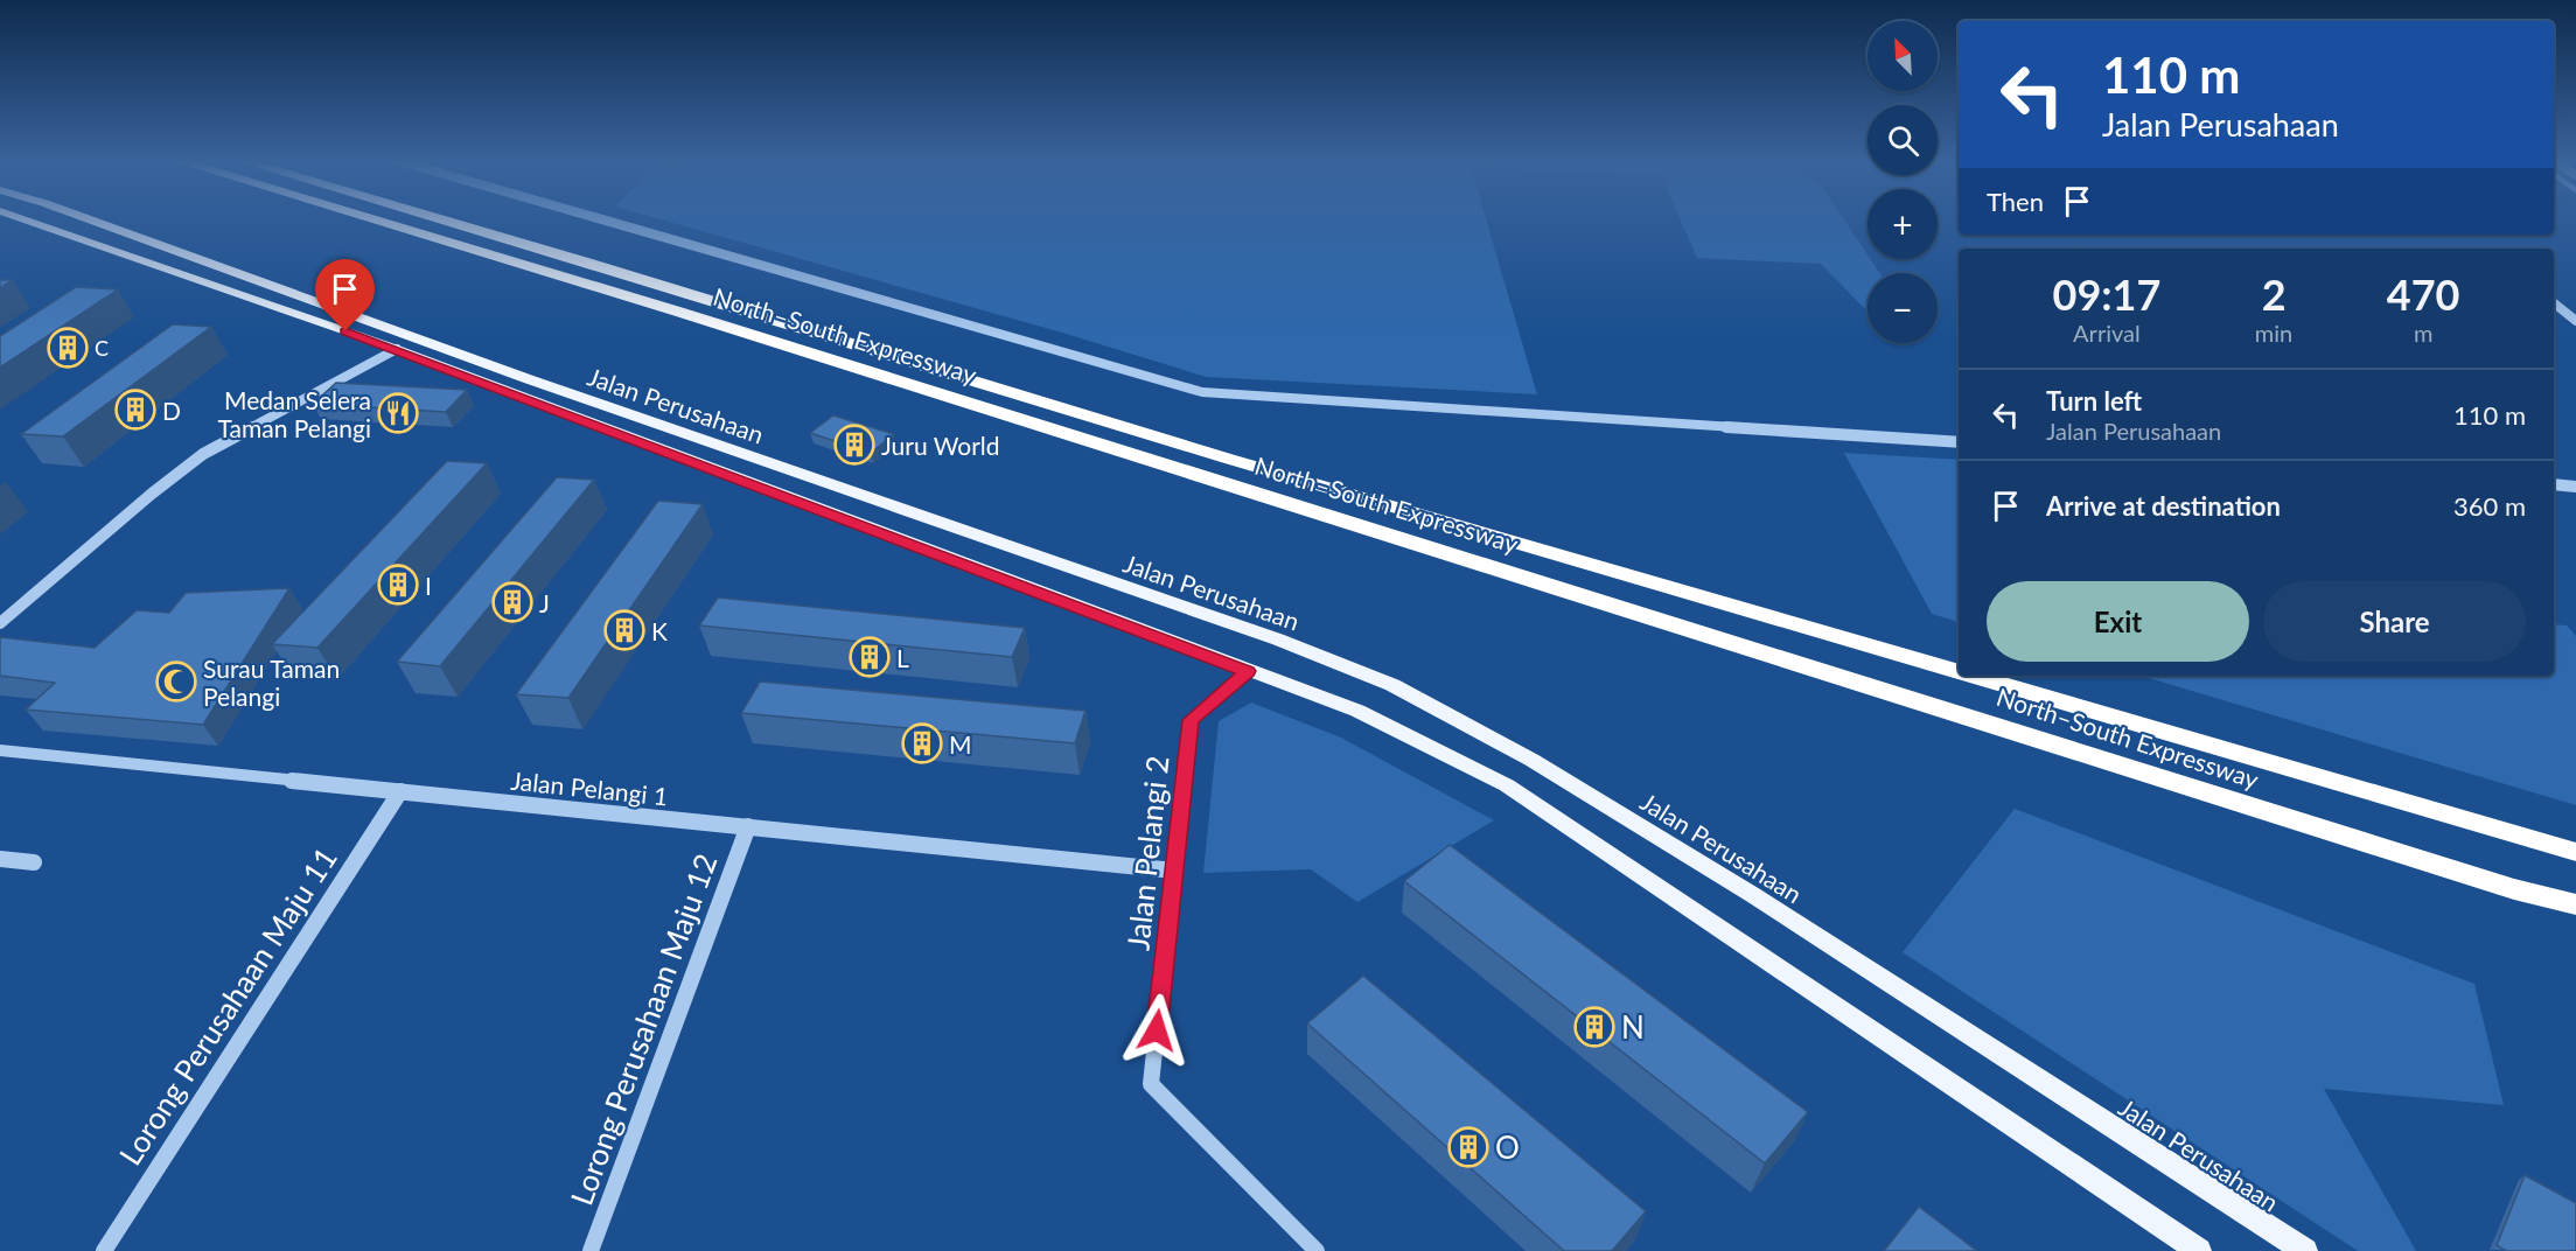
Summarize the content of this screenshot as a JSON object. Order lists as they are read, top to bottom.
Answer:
{
  "streets": {
    "highway": ["North–South Expressway"],
    "main road": ["Jalan Perusahaan"],
    "street": [
      "Jalan Pelangi 1",
      "Jalan Pelangi 2",
      "Lorong Perusahaan Maju 11",
      "Lorong Perusahaan Maju 12"
    ]
  },
  "crossings": [
    ["Jalan Perusahaan", "Jalan Pelangi 2"],
    ["Jalan Pelangi 1", "Jalan Pelangi 2"],
    ["Jalan Pelangi 1", "Lorong Perusahaan Maju 11"],
    ["Jalan Pelangi 1", "Lorong Perusahaan Maju 12"]
  ],
  "places": {
    "building": [
      "C",
      "D",
      "Juru World",
      "I",
      "J",
      "K",
      "L",
      "M",
      "N",
      "O"
    ],
    "restaurant": ["Medan Selera Taman Pelangi"],
    "mosque": ["Surau Taman Pelangi"]
  },
  "north": "top left",
  "page": {
    "map_buttons": ["+", "−"],
    "turn": ["110 m", "Jalan Perusahaan"],
    "then": "Then",
    "eta": [
      "09:17",
      "Arrival",
      "2",
      "min",
      "470",
      "m"
    ],
    "list": [
      {
        "name": "Turn left",
        "note": "Jalan Perusahaan",
        "value": "110 m"
      },
      {
        "name": "Arrive at destination",
        "value": "360 m"
      }
    ],
    "buttons": ["Exit", "Share"]
  }
}
